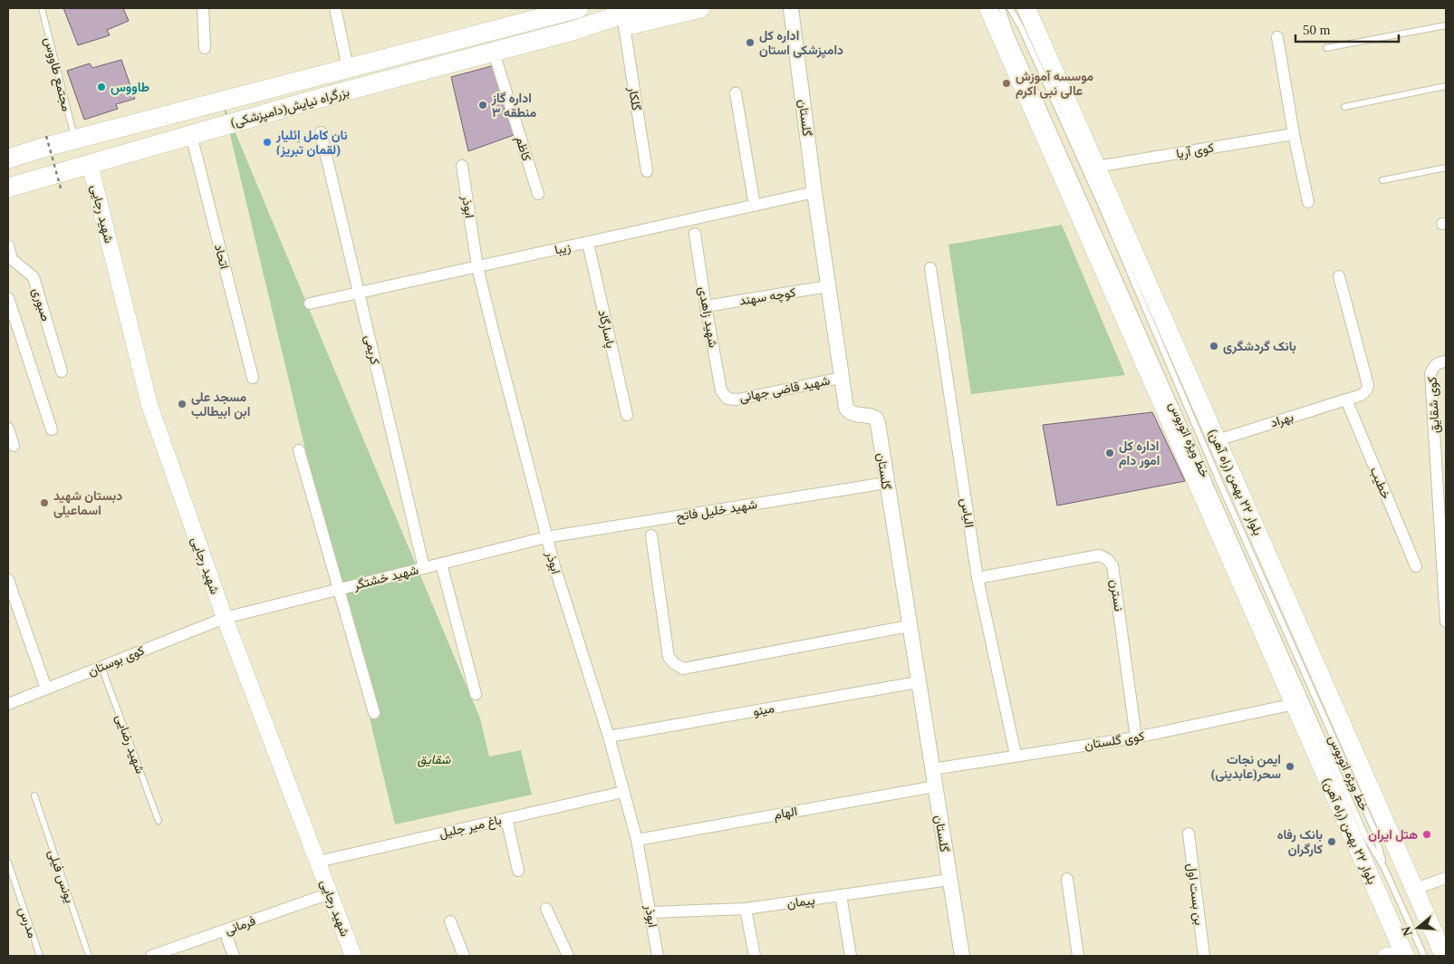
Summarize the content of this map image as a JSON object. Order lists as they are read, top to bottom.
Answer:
{
  "streets": {
    "highway": ["بزرگراه نیایش(دامپزشکی)"],
    "main road": ["شهید رجایی", "بلوار ۲۲ بهمن (راه آهن)"],
    "street": [
      "گلکار",
      "گلستان",
      "کاظم",
      "کوی آریا",
      "ابوذر",
      "زیبا",
      "اتحاد",
      "کوچه سهند",
      "صبوری",
      "شهید زاهدی",
      "پاسارگاد",
      "کریمی",
      "شهید قاضی جهانی",
      "کوی شقایق",
      "بهراد",
      "خطیب",
      "شهید خلیل فاتح",
      "الیاس",
      "شهید خشتگر",
      "نسترن",
      "کوی بوستان",
      "مینو",
      "کوی گلستان",
      "الهام",
      "باغ میر جلیل",
      "بن بست اول",
      "پیمان",
      "فرمانی"
    ],
    "lane": [
      "مجتمع طاووس",
      "خط ویژه اتوبوس",
      "شهید رضایی",
      "یونس فیلی",
      "مدرس"
    ]
  },
  "crossings": [
    ["مجتمع طاووس", "بزرگراه نیایش(دامپزشکی)"],
    ["بزرگراه نیایش(دامپزشکی)", "کاظم"],
    ["بزرگراه نیایش(دامپزشکی)", "شهید رجایی"],
    ["بزرگراه نیایش(دامپزشکی)", "اتحاد"],
    ["گلستان", "زیبا"],
    ["گلستان", "کوچه سهند"],
    ["گلستان", "شهید قاضی جهانی"],
    ["گلستان", "شهید خلیل فاتح"],
    ["گلستان", "مینو"],
    ["گلستان", "کوی گلستان"],
    ["گلستان", "الهام"],
    ["گلستان", "پیمان"],
    ["کوی آریا", "بلوار ۲۲ بهمن (راه آهن)"],
    ["ابوذر", "زیبا"],
    ["ابوذر", "شهید خلیل فاتح"],
    ["ابوذر", "شهید خشتگر"],
    ["ابوذر", "مینو"],
    ["ابوذر", "الهام"],
    ["ابوذر", "باغ میر جلیل"],
    ["ابوذر", "پیمان"],
    ["شهید رجایی", "شهید خشتگر"],
    ["شهید رجایی", "کوی بوستان"],
    ["شهید رجایی", "باغ میر جلیل"],
    ["شهید رجایی", "فرمانی"],
    ["زیبا", "پاسارگاد"],
    ["زیبا", "کریمی"],
    ["کوچه سهند", "شهید زاهدی"],
    ["شهید زاهدی", "شهید قاضی جهانی"],
    ["کریمی", "شهید خشتگر"],
    ["بهراد", "بلوار ۲۲ بهمن (راه آهن)"],
    ["بهراد", "خطیب"],
    ["خط ویژه اتوبوس", "بلوار ۲۲ بهمن (راه آهن)"],
    ["بلوار ۲۲ بهمن (راه آهن)", "کوی گلستان"],
    ["شهید خلیل فاتح", "شهید خشتگر"],
    ["الیاس", "نسترن"],
    ["الیاس", "کوی گلستان"],
    ["شهید خشتگر", "کوی بوستان"],
    ["نسترن", "کوی گلستان"],
    ["کوی بوستان", "شهید رضایی"]
  ],
  "parks": ["شقایق"],
  "places": [
    "اداره کل دامپزشکی استان",
    "موسسه آموزش عالی نبی اکرم",
    "طاووس",
    "اداره گاز منطقه ۳",
    "نان کامل اِئلیار (لقمان تبریز)",
    "بانک گردشگری",
    "مسجد علی ابن ابیطالب",
    "اداره کل امور دام",
    "دبستان شهید اسماعیلی",
    "ایمن نجات سحر(عابدینی)",
    "هتل ایران",
    "بانک رفاه کارگران"
  ],
  "scale_bar": "50 m",
  "north": "left"
}
